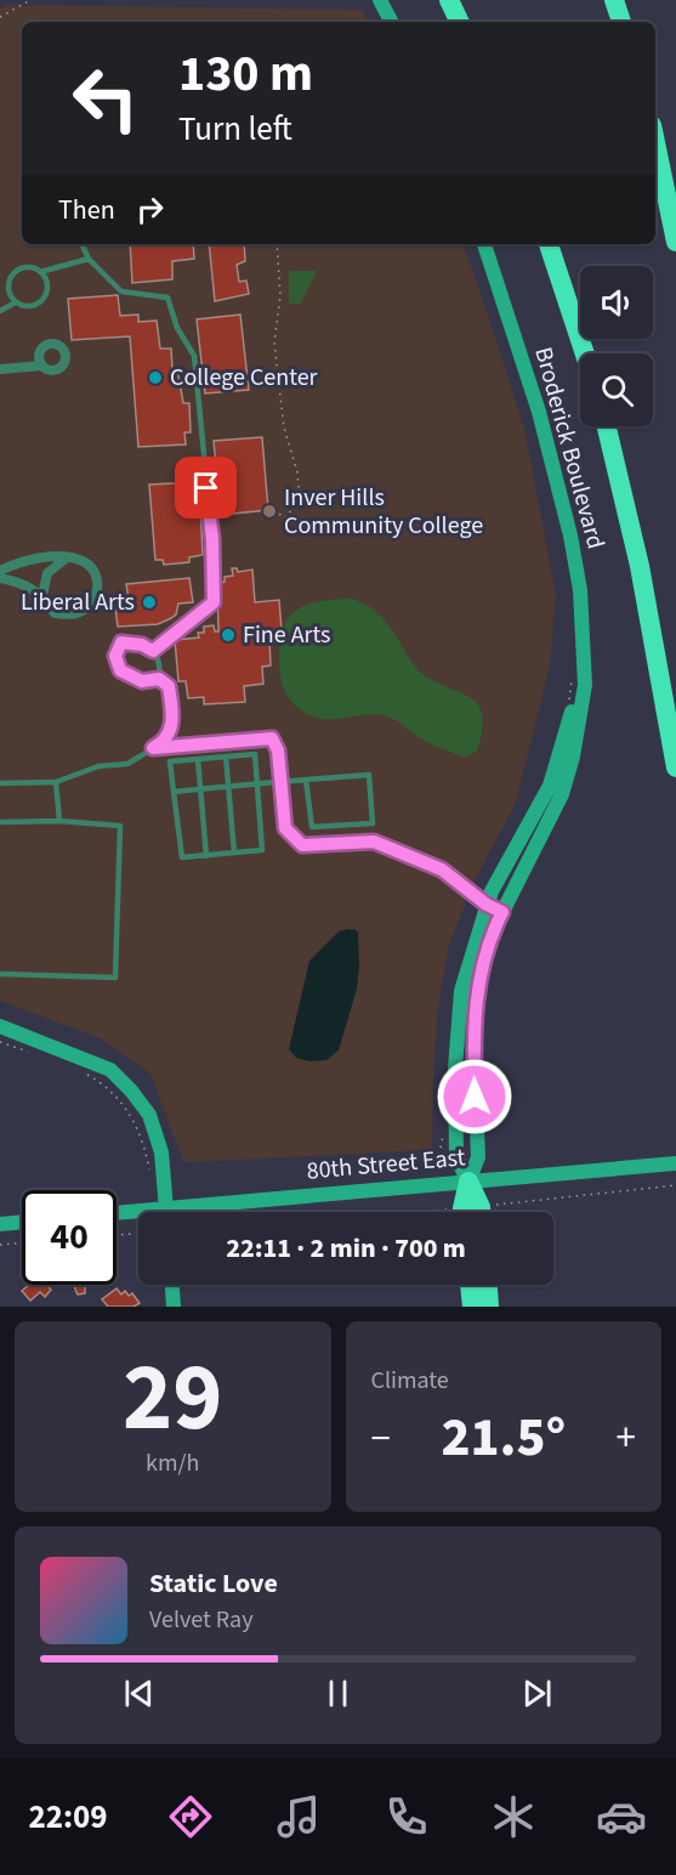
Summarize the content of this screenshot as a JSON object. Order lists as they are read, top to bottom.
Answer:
{
  "streets": {
    "street": ["Broderick Boulevard", "80th Street East"]
  },
  "crossings": [
    ["Broderick Boulevard", "80th Street East"]
  ],
  "places": [
    "College Center",
    "Inver Hills Community College",
    "Liberal Arts",
    "Fine Arts"
  ],
  "page": {
    "turn": ["130 m", "Turn left"],
    "then": "Then",
    "limit": "40",
    "trip": "22:11 · 2 min · 700 m",
    "tile": [
      ["29", "km/h"],
      "Climate"
    ],
    "heat": ["−", "21.5°", "+"],
    "song": ["Static Love", "Velvet Ray"],
    "tabs": "22:09"
  }
}
